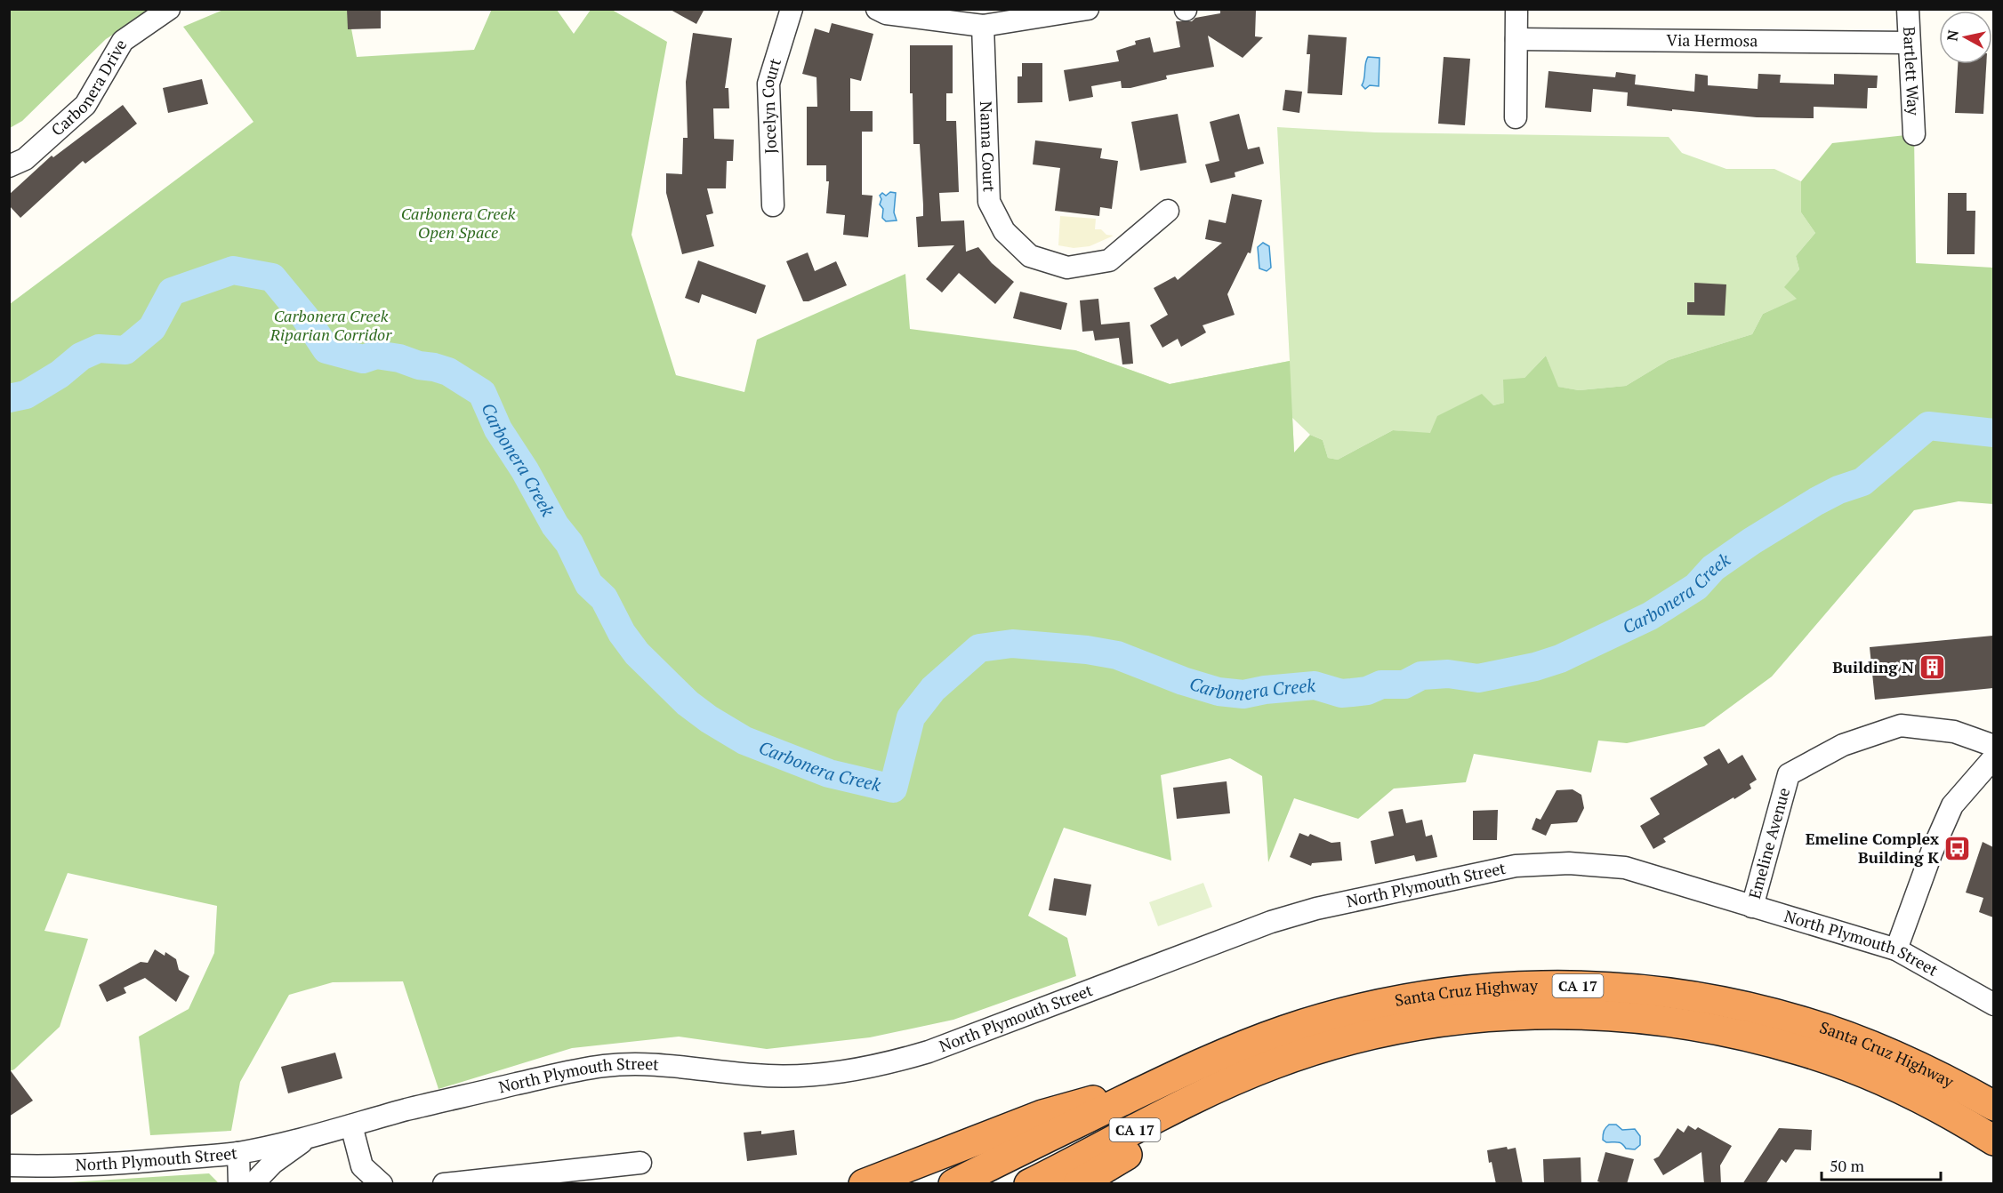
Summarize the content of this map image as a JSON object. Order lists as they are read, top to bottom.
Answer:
{
  "streets": {
    "highway": ["CA 17", "Santa Cruz Highway"],
    "street": [
      "Via Hermosa",
      "Bartlett Way",
      "Carbonera Drive",
      "Jocelyn Court",
      "Nanna Court",
      "Emeline Avenue",
      "North Plymouth Street"
    ]
  },
  "crossings": [
    ["Via Hermosa", "Bartlett Way"],
    ["Emeline Avenue", "North Plymouth Street"]
  ],
  "water": ["Carbonera Creek"],
  "parks": ["Carbonera Creek Open Space", "Carbonera Creek Riparian Corridor"],
  "places": {
    "building": ["Building N"],
    "bus stop": ["Emeline Complex Building K"]
  },
  "scale_bar": "50 m",
  "north": "left"
}
